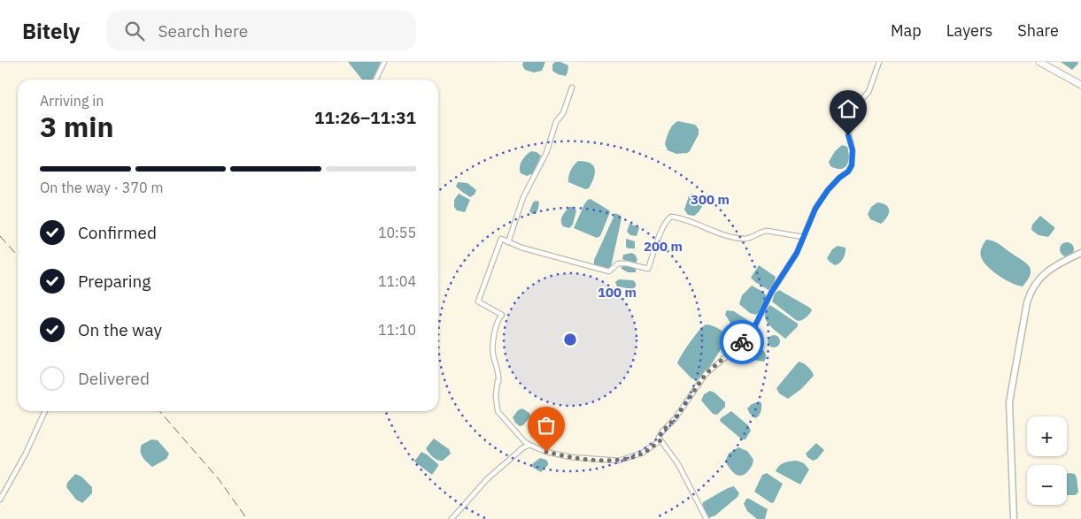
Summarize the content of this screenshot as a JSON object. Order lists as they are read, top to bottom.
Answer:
{
  "page": {
    "header": "Bitely",
    "search": "Search here",
    "nav": ["Map", "Layers", "Share"],
    "heading": ["3 min", "Arriving in", "11:26–11:31"],
    "bar": "On the way · 370 m",
    "list": [
      ["Confirmed", "10:55"],
      ["Preparing", "11:04"],
      ["On the way", "11:10"],
      "Delivered"
    ],
    "map_buttons": ["+", "−"]
  },
  "rings": ["300 m", "200 m", "100 m"]
}
